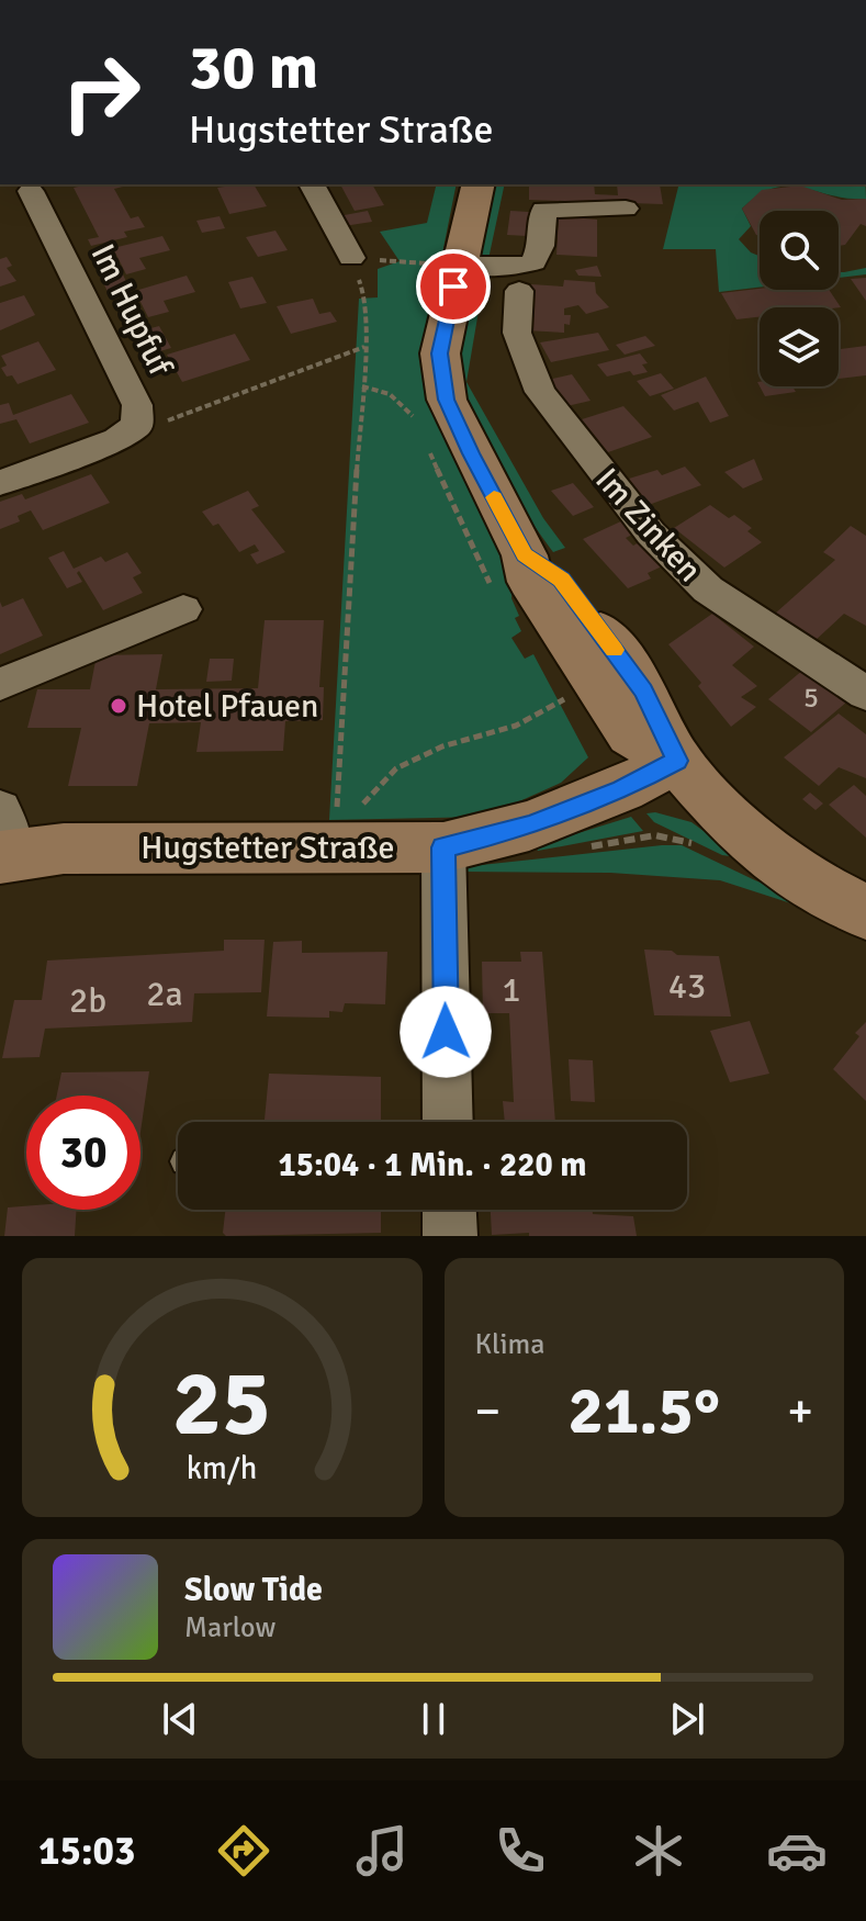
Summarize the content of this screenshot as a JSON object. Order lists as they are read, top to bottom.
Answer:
{
  "streets": {
    "street": ["Im Hupfuf", "Im Zinken", "Hugstetter Straße"]
  },
  "places": ["Hotel Pfauen"],
  "house_numbers": [
    "5",
    "43",
    "1",
    "2a",
    "2b"
  ],
  "page": {
    "turn": ["30 m", "Hugstetter Straße"],
    "limit": "30",
    "trip": "15:04 · 1 Min. · 220 m",
    "tile": "Klima",
    "heat": ["−", "21.5°", "+"],
    "song": ["Slow Tide", "Marlow"],
    "tabs": "15:03",
    "gauge": ["25", "km/h"]
  }
}
